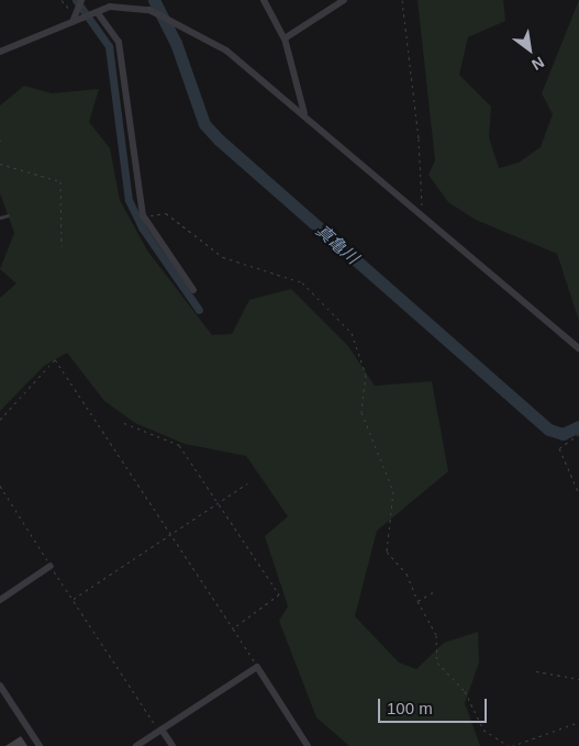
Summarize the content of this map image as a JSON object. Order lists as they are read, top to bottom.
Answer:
{
  "water": ["真亀川"],
  "scale_bar": "100 m",
  "north": "bottom right"
}
